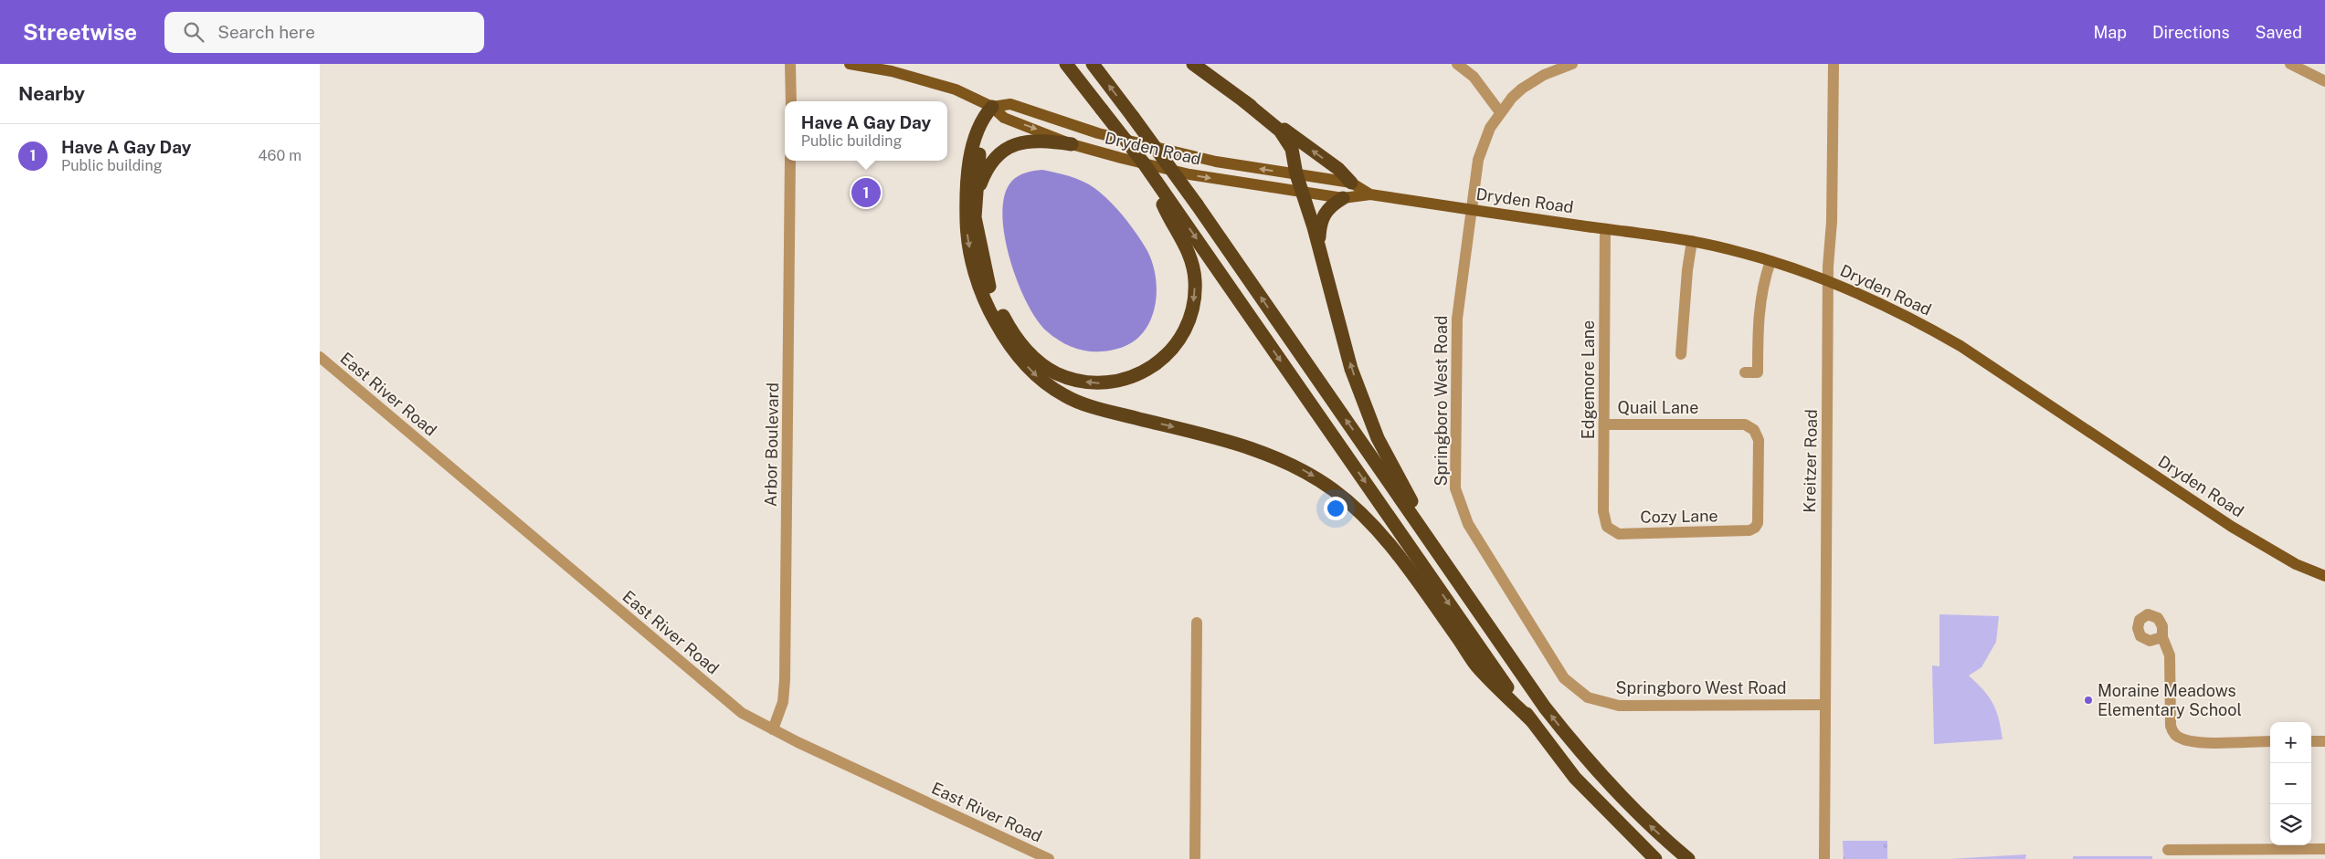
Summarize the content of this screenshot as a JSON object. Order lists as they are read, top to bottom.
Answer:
{
  "streets": {
    "main road": ["Dryden Road"],
    "street": [
      "Edgemore Lane",
      "East River Road",
      "Springboro West Road",
      "Quail Lane",
      "Arbor Boulevard",
      "Kreitzer Road",
      "Cozy Lane"
    ]
  },
  "crossings": [
    ["Dryden Road", "Edgemore Lane"],
    ["Dryden Road", "Springboro West Road"],
    ["Dryden Road", "Kreitzer Road"],
    ["Edgemore Lane", "Quail Lane"],
    ["Edgemore Lane", "Cozy Lane"],
    ["East River Road", "Arbor Boulevard"],
    ["Springboro West Road", "Kreitzer Road"],
    ["Quail Lane", "Cozy Lane"]
  ],
  "places": ["Moraine Meadows Elementary School"],
  "page": {
    "header": "Streetwise",
    "search": "Search here",
    "nav": ["Map", "Directions", "Saved"],
    "heading": "Nearby",
    "popup": ["Have A Gay Day", "Public building"],
    "list": [
      {
        "mark": "1",
        "name": "Have A Gay Day",
        "note": "Public building",
        "value": "460 m"
      }
    ],
    "pins": "1",
    "map_buttons": ["+", "−"]
  }
}
